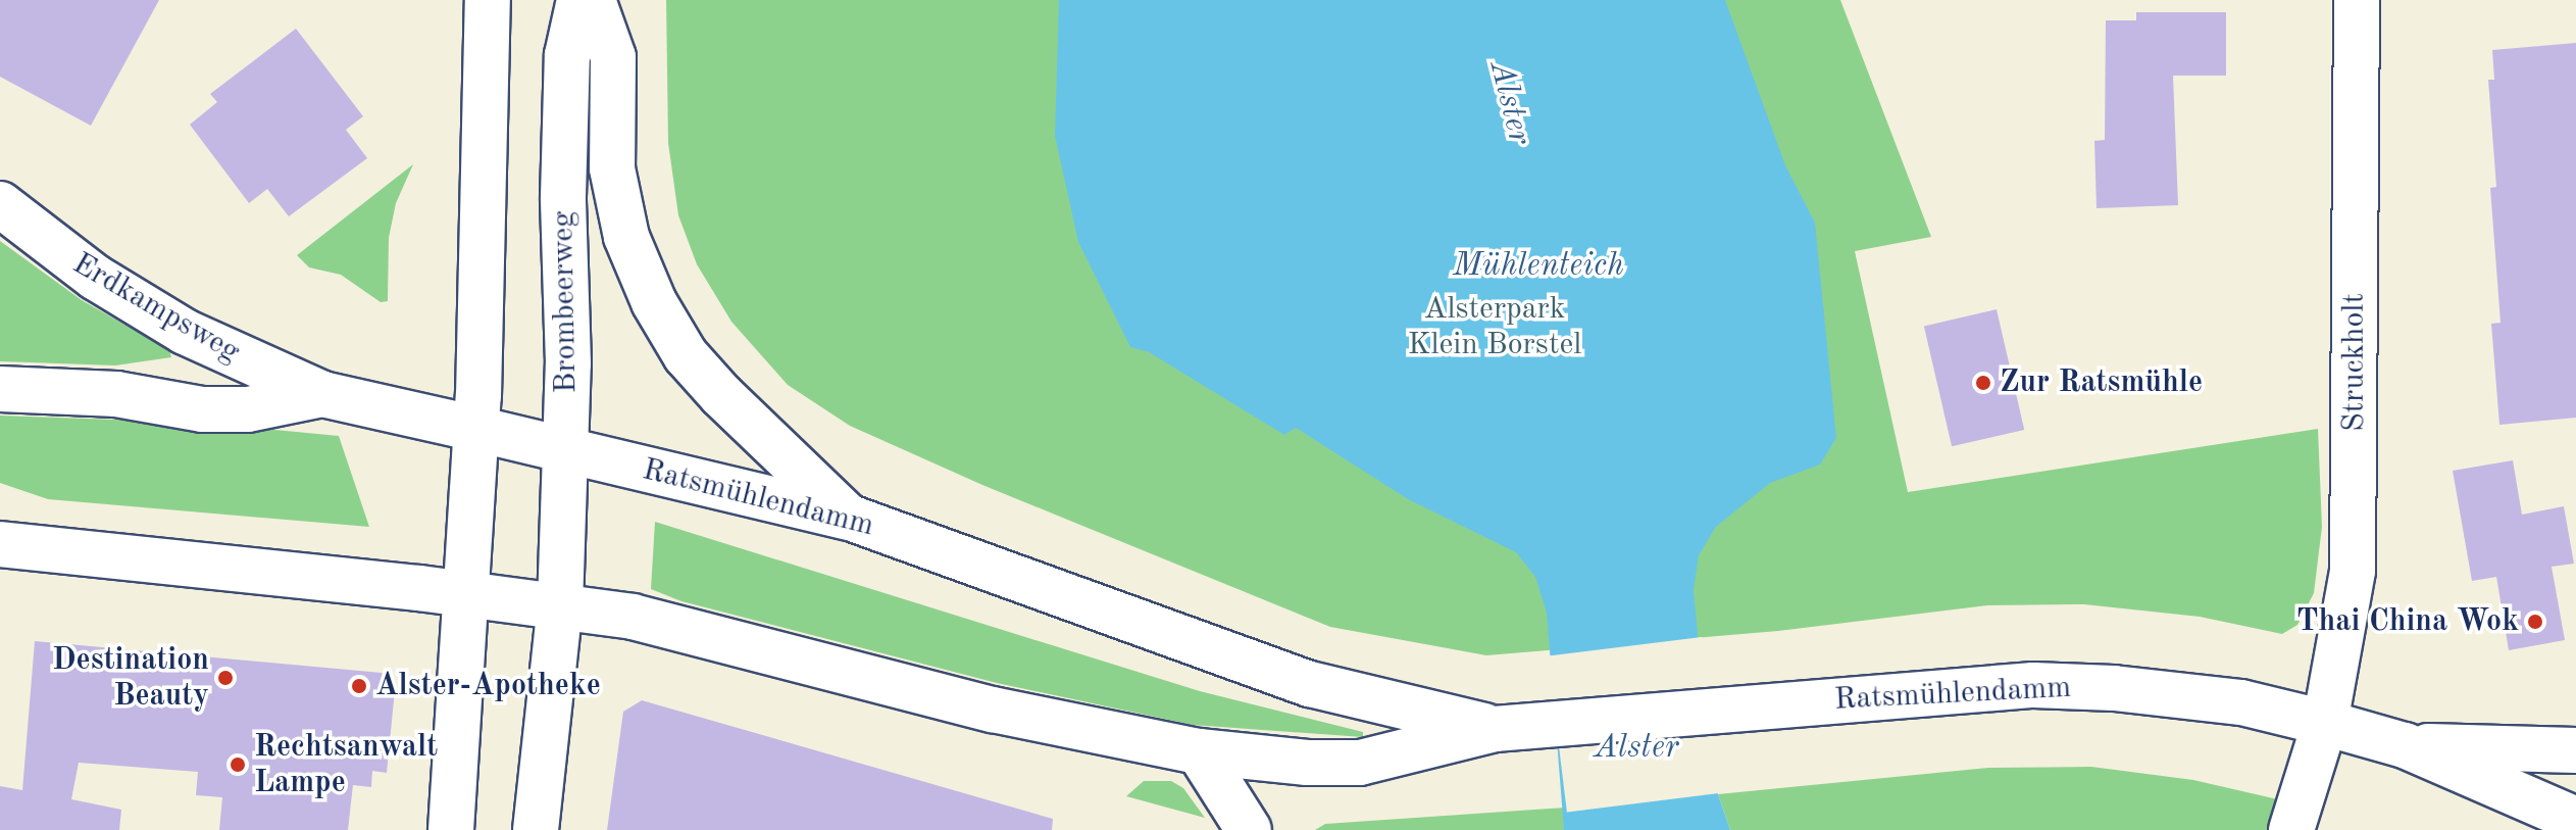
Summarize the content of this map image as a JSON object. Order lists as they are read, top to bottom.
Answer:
{
  "streets": {
    "main road": [
      "Brombeerweg",
      "Erdkampsweg",
      "Struckholt",
      "Ratsmühlendamm"
    ]
  },
  "crossings": [
    ["Brombeerweg", "Ratsmühlendamm"],
    ["Erdkampsweg", "Ratsmühlendamm"],
    ["Struckholt", "Ratsmühlendamm"]
  ],
  "water": ["Alster", "Mühlenteich"],
  "parks": ["Alsterpark Klein Borstel"],
  "places": [
    "Zur Ratsmühle",
    "Thai China Wok",
    "Destination Beauty",
    "Alster-Apotheke",
    "Rechtsanwalt Lampe"
  ]
}
